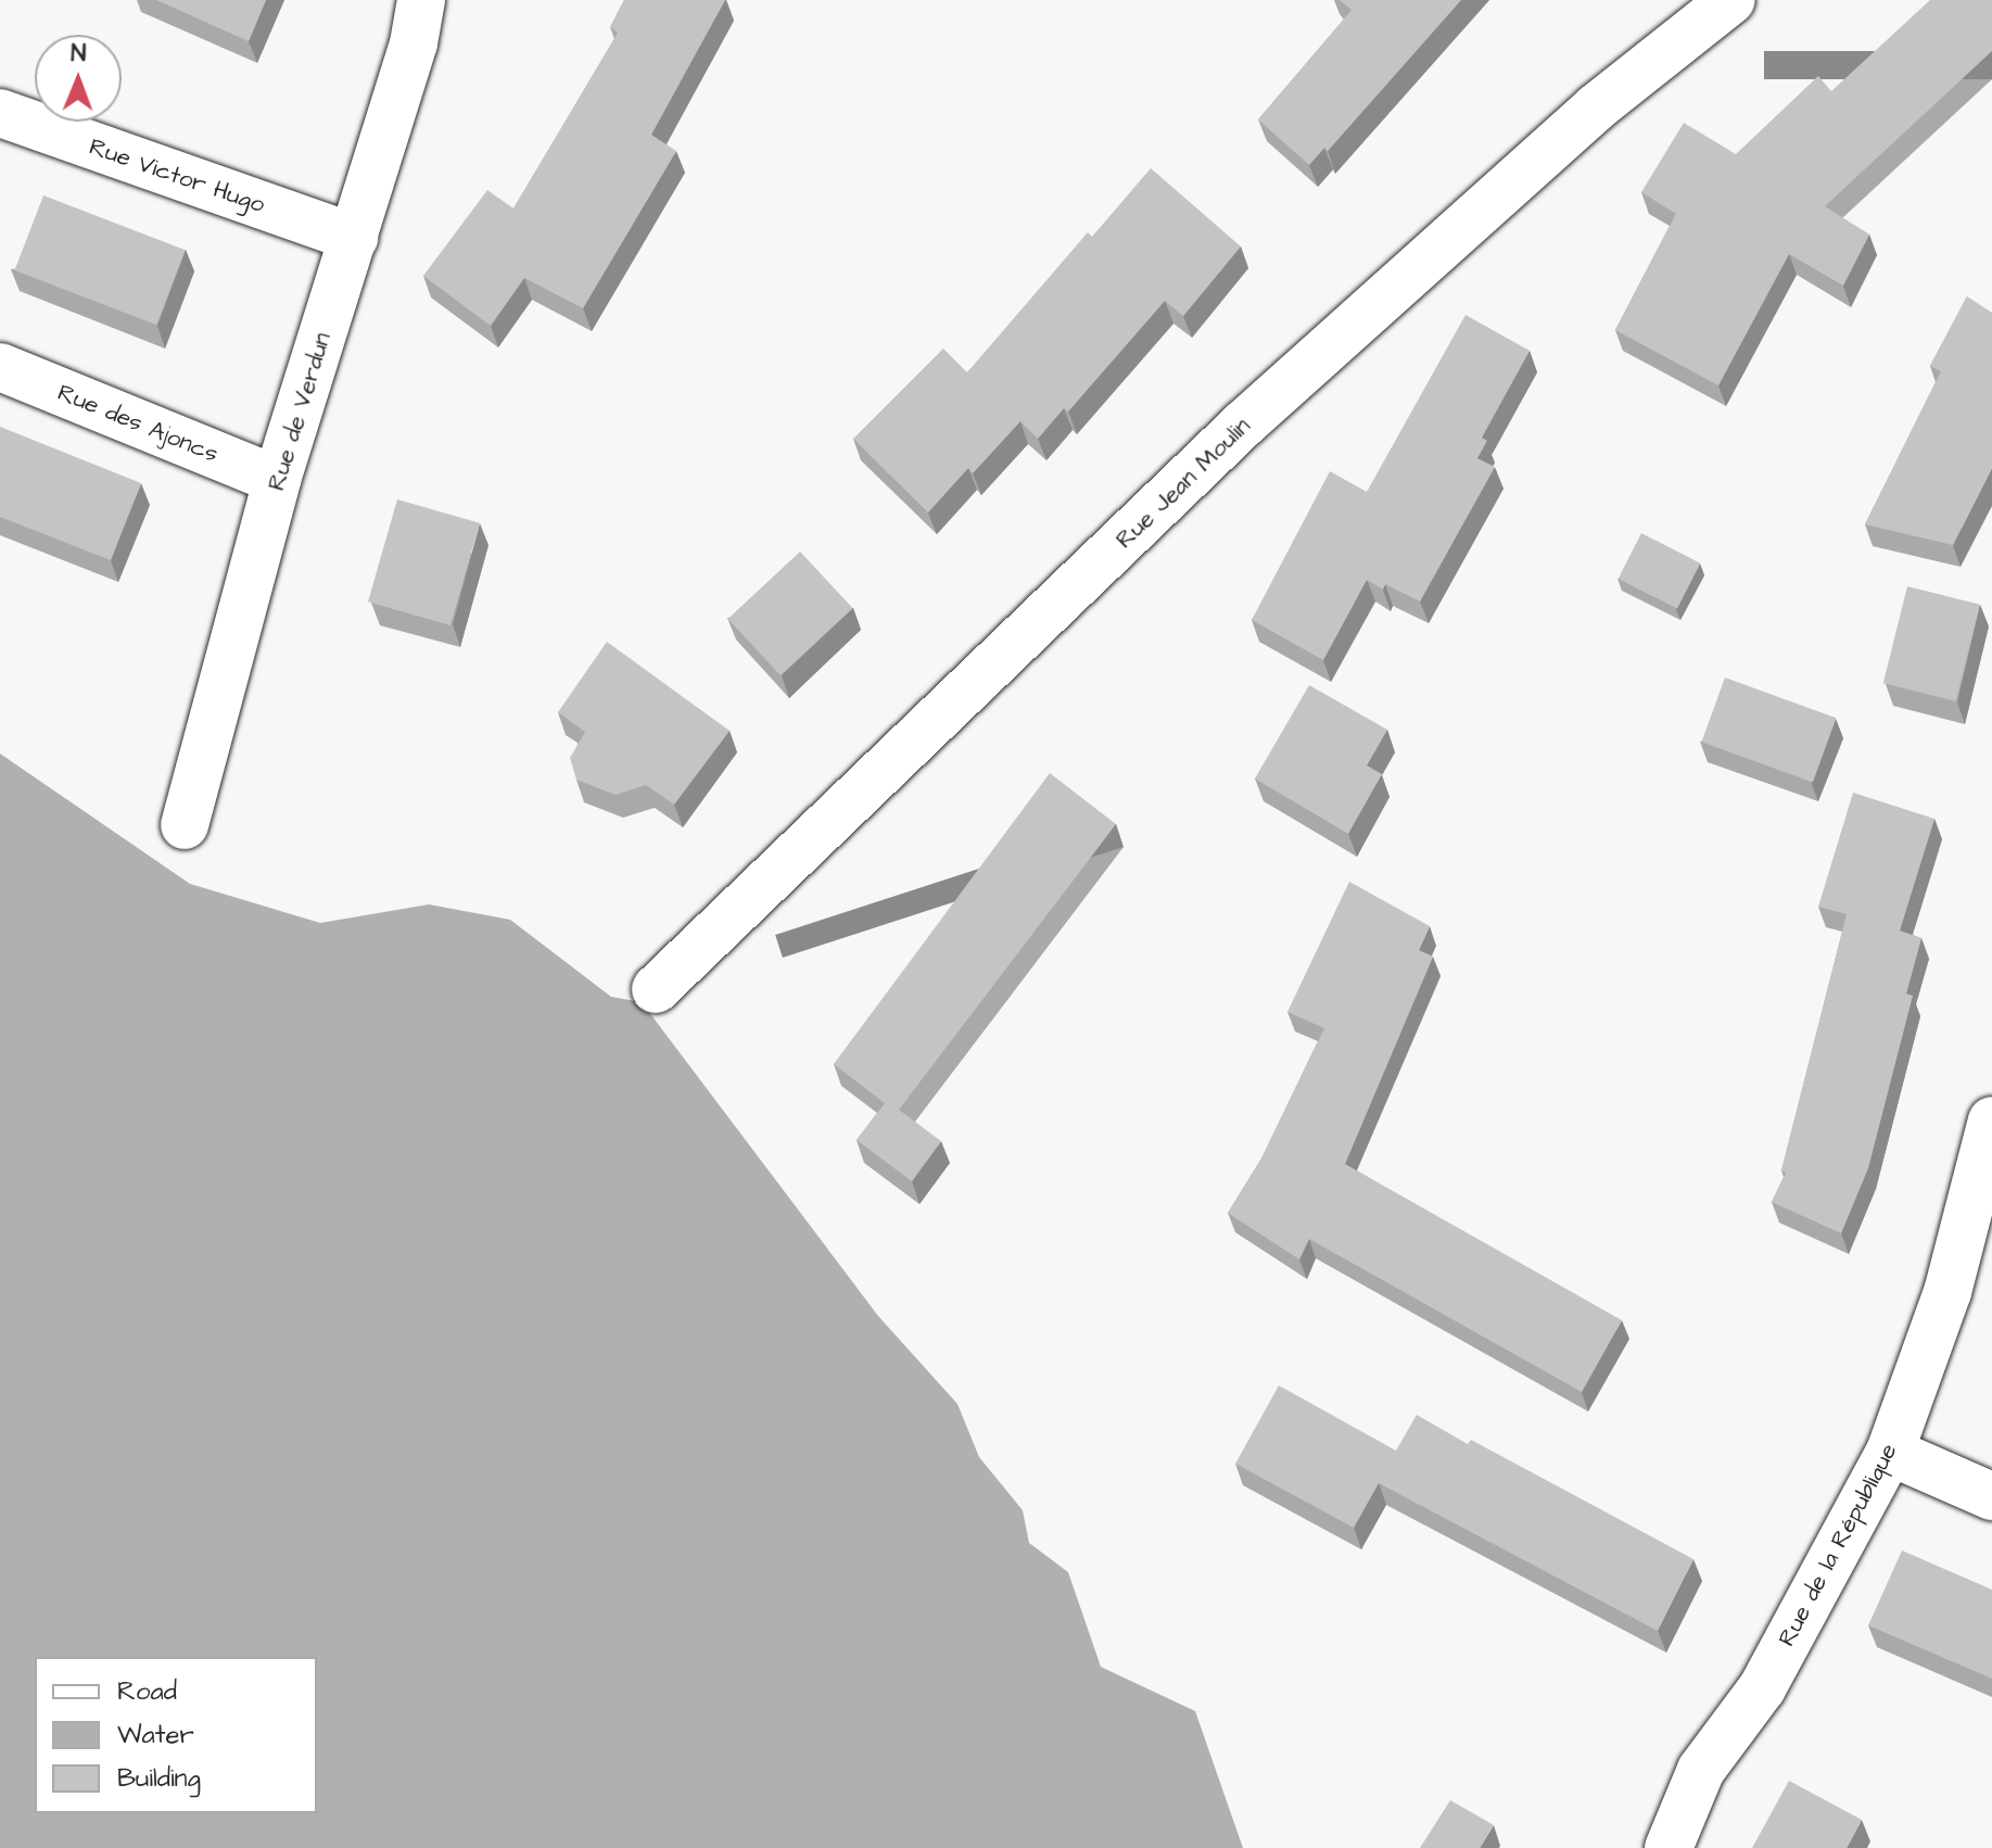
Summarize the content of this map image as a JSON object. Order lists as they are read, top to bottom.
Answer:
{
  "streets": {
    "street": [
      "Rue Victor Hugo",
      "Rue de Verdun",
      "Rue des Ajoncs",
      "Rue Jean Moulin",
      "Rue de la République"
    ]
  },
  "crossings": [
    ["Rue Victor Hugo", "Rue de Verdun"],
    ["Rue de Verdun", "Rue des Ajoncs"]
  ],
  "legend": ["Road", "Water", "Building"],
  "north": "top"
}
